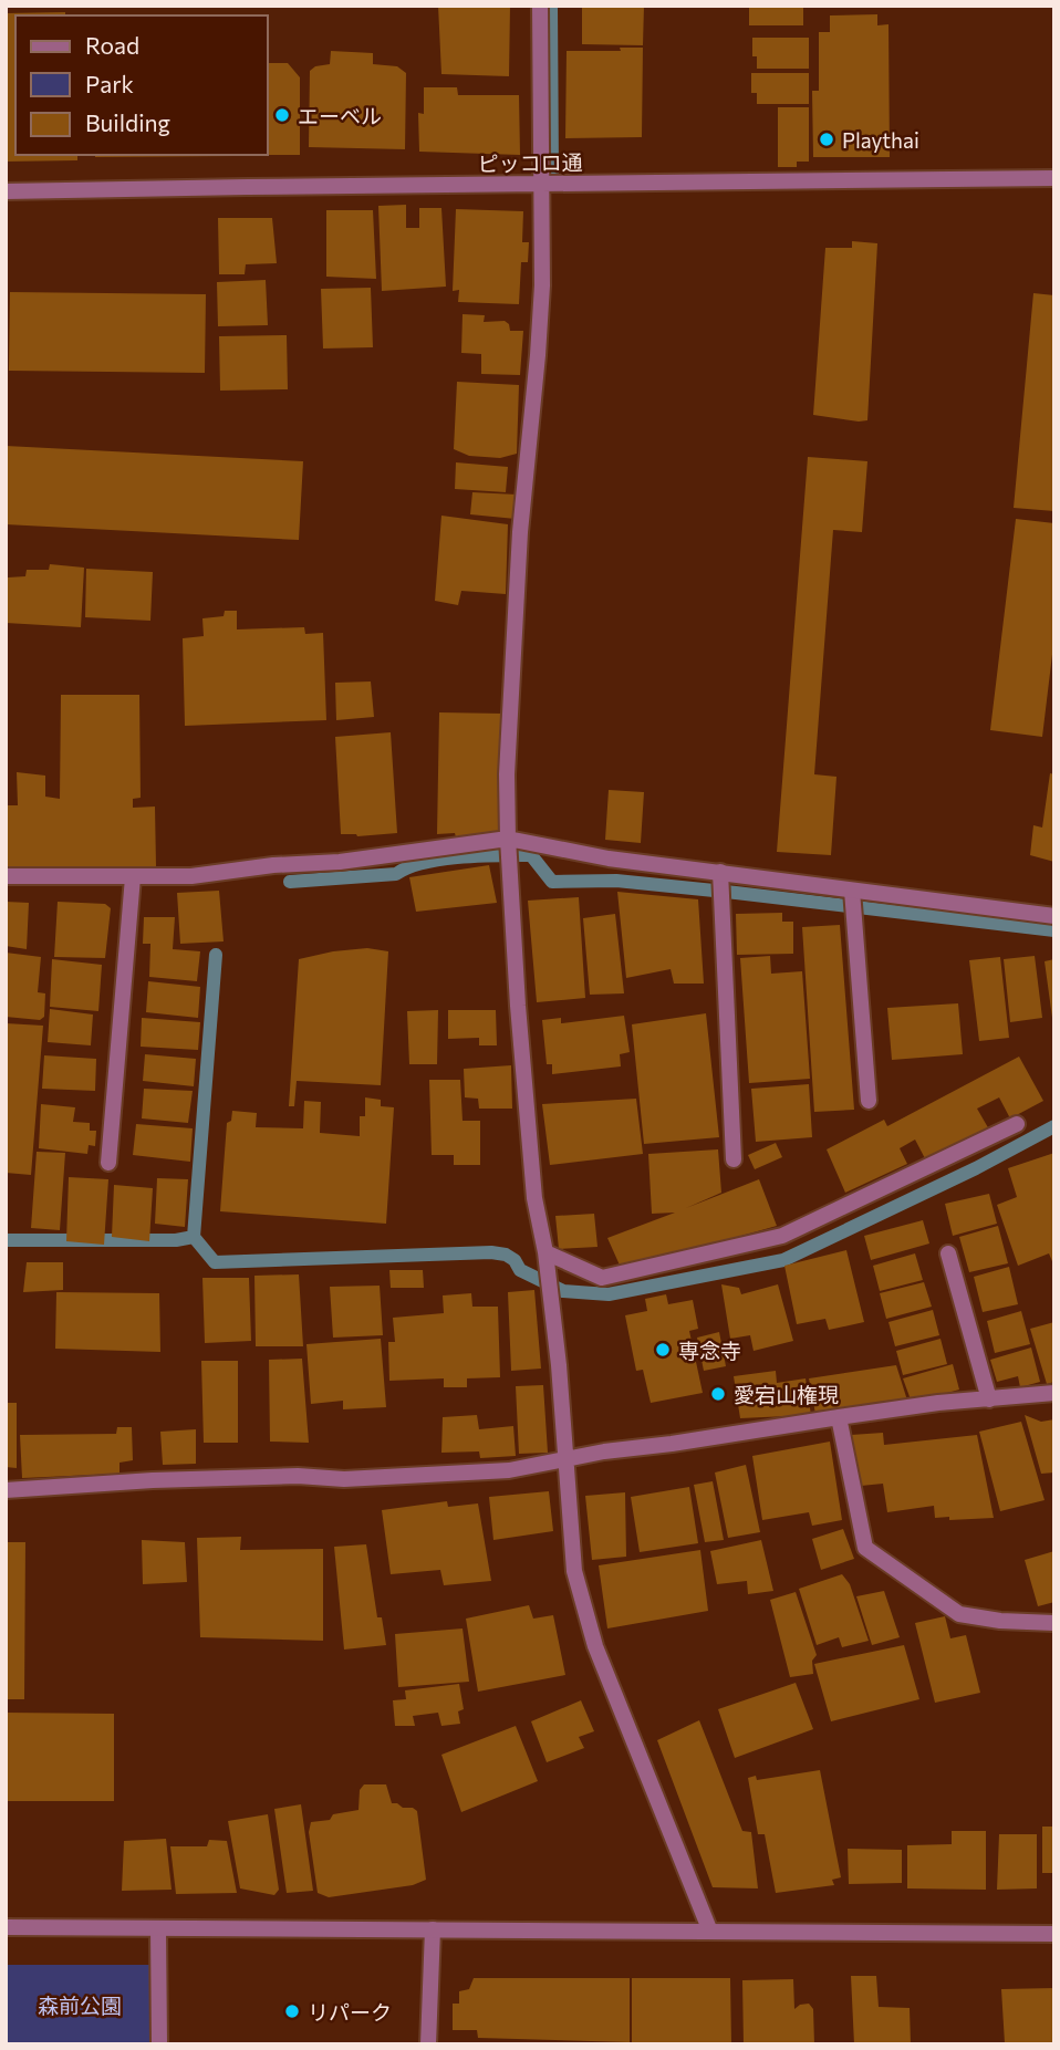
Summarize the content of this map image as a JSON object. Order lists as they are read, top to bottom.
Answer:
{
  "streets": {
    "street": ["ピッコロ通"]
  },
  "parks": ["森前公園"],
  "places": [
    "エーベル",
    "Playthai",
    "専念寺",
    "愛宕山権現",
    "リパーク"
  ],
  "legend": ["Road", "Park", "Building"]
}
